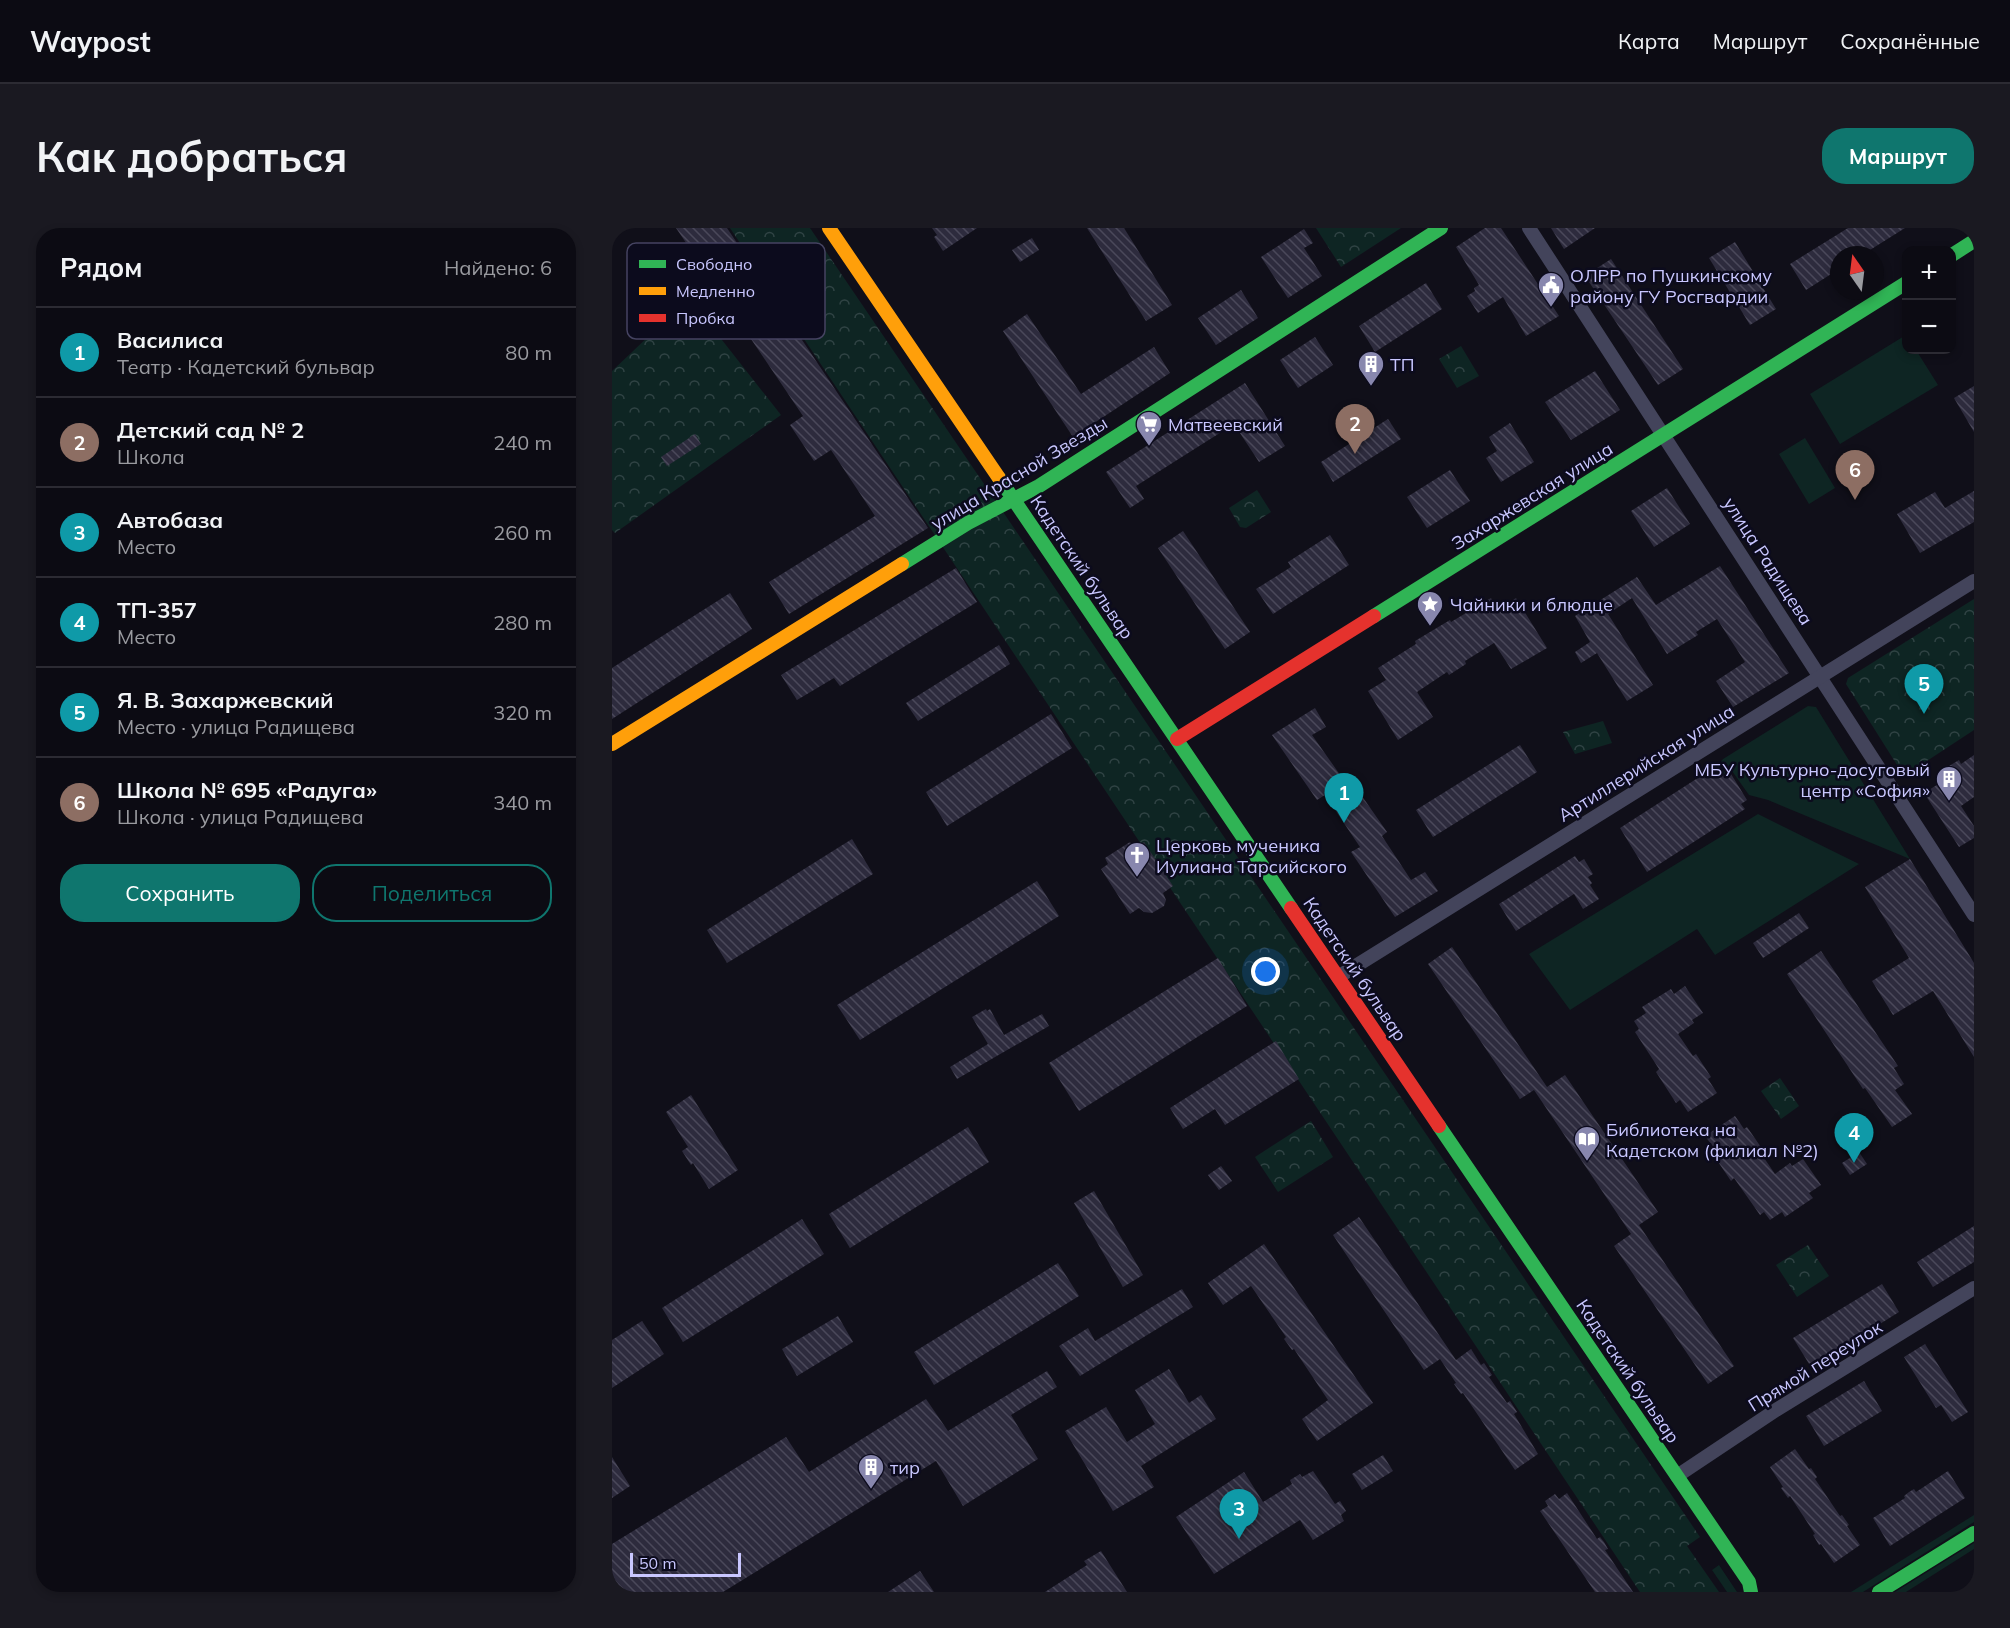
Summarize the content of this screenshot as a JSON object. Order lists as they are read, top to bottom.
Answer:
{
  "streets": {
    "street": [
      "улица Красной Звезды",
      "Захаржевская улица",
      "улица Радищева",
      "Кадетский бульвар",
      "Артиллерийская улица",
      "Прямой переулок"
    ]
  },
  "crossings": [
    ["улица Красной Звезды", "Кадетский бульвар"],
    ["Захаржевская улица", "улица Радищева"],
    ["Захаржевская улица", "Кадетский бульвар"],
    ["улица Радищева", "Артиллерийская улица"],
    ["Кадетский бульвар", "Артиллерийская улица"],
    ["Кадетский бульвар", "Прямой переулок"]
  ],
  "places": {
    "public building": ["ОЛРР по Пушкинскому району ГУ Росгвардии"],
    "building": ["ТП", "МБУ Культурно-досуговый центр «София»", "тир"],
    "supermarket": ["Матвеевский"],
    "place": ["Чайники и блюдце"],
    "church": ["Церковь мученика Иулиана Тарсийского"],
    "library": ["Библиотека на Кадетском (филиал №2)"]
  },
  "legend": ["Свободно", "Медленно", "Пробка"],
  "scale_bar": "50 m",
  "north": "top",
  "page": {
    "header": "Waypost",
    "nav": ["Карта", "Маршрут", "Сохранённые"],
    "buttons": [
      "Маршрут",
      ["Сохранить", "Поделиться"]
    ],
    "title": "Как добраться",
    "heading": ["Рядом", "Найдено: 6"],
    "map_buttons": ["+", "−"],
    "list": [
      {
        "mark": "1",
        "name": "Василиса",
        "note": "Театр · Кадетский бульвар",
        "value": "80 m"
      },
      {
        "mark": "2",
        "name": "Детский сад № 2",
        "note": "Школа",
        "value": "240 m"
      },
      {
        "mark": "3",
        "name": "Автобаза",
        "note": "Место",
        "value": "260 m"
      },
      {
        "mark": "4",
        "name": "ТП-357",
        "note": "Место",
        "value": "280 m"
      },
      {
        "mark": "5",
        "name": "Я. В. Захаржевский",
        "note": "Место · улица Радищева",
        "value": "320 m"
      },
      {
        "mark": "6",
        "name": "Школа № 695 «Радуга»",
        "note": "Школа · улица Радищева",
        "value": "340 m"
      }
    ],
    "pins": [
      "2",
      "6",
      "5",
      "1",
      "4",
      "3"
    ],
    "scale": "50 m"
  }
}
